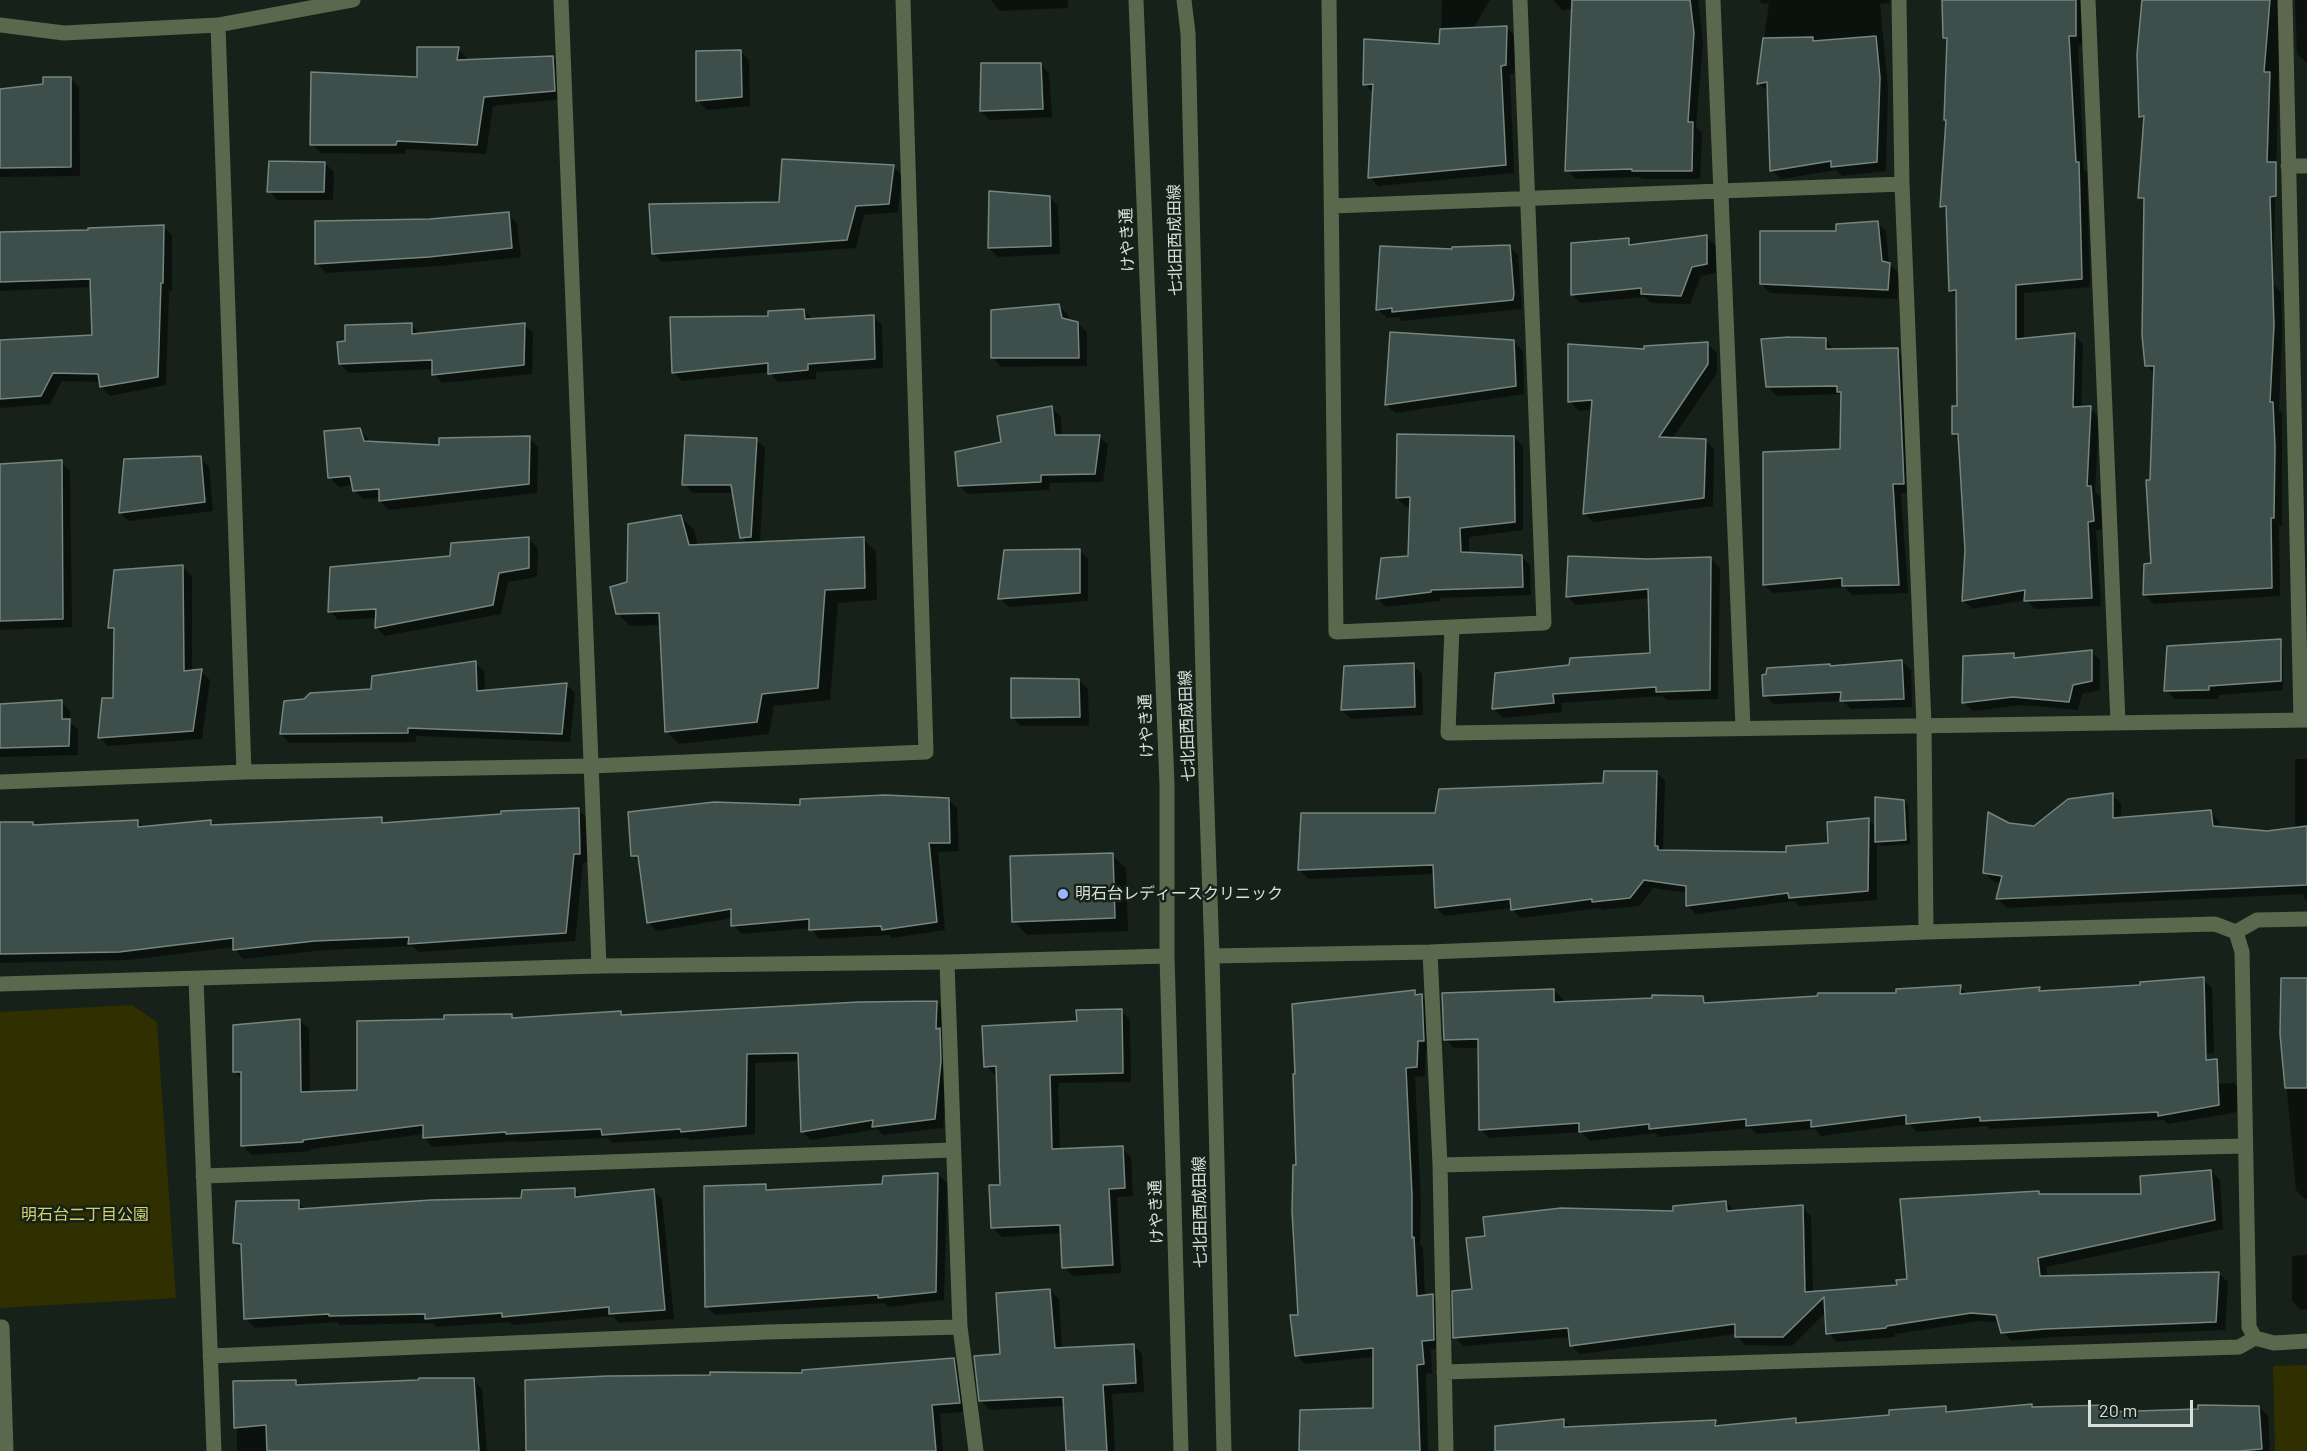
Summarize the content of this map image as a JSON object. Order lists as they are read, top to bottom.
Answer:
{
  "streets": {
    "street": ["けやき通", "七北田西成田線"]
  },
  "parks": ["明石台二丁目公園"],
  "places": ["明石台レディースクリニック"],
  "scale_bar": "20 m"
}
